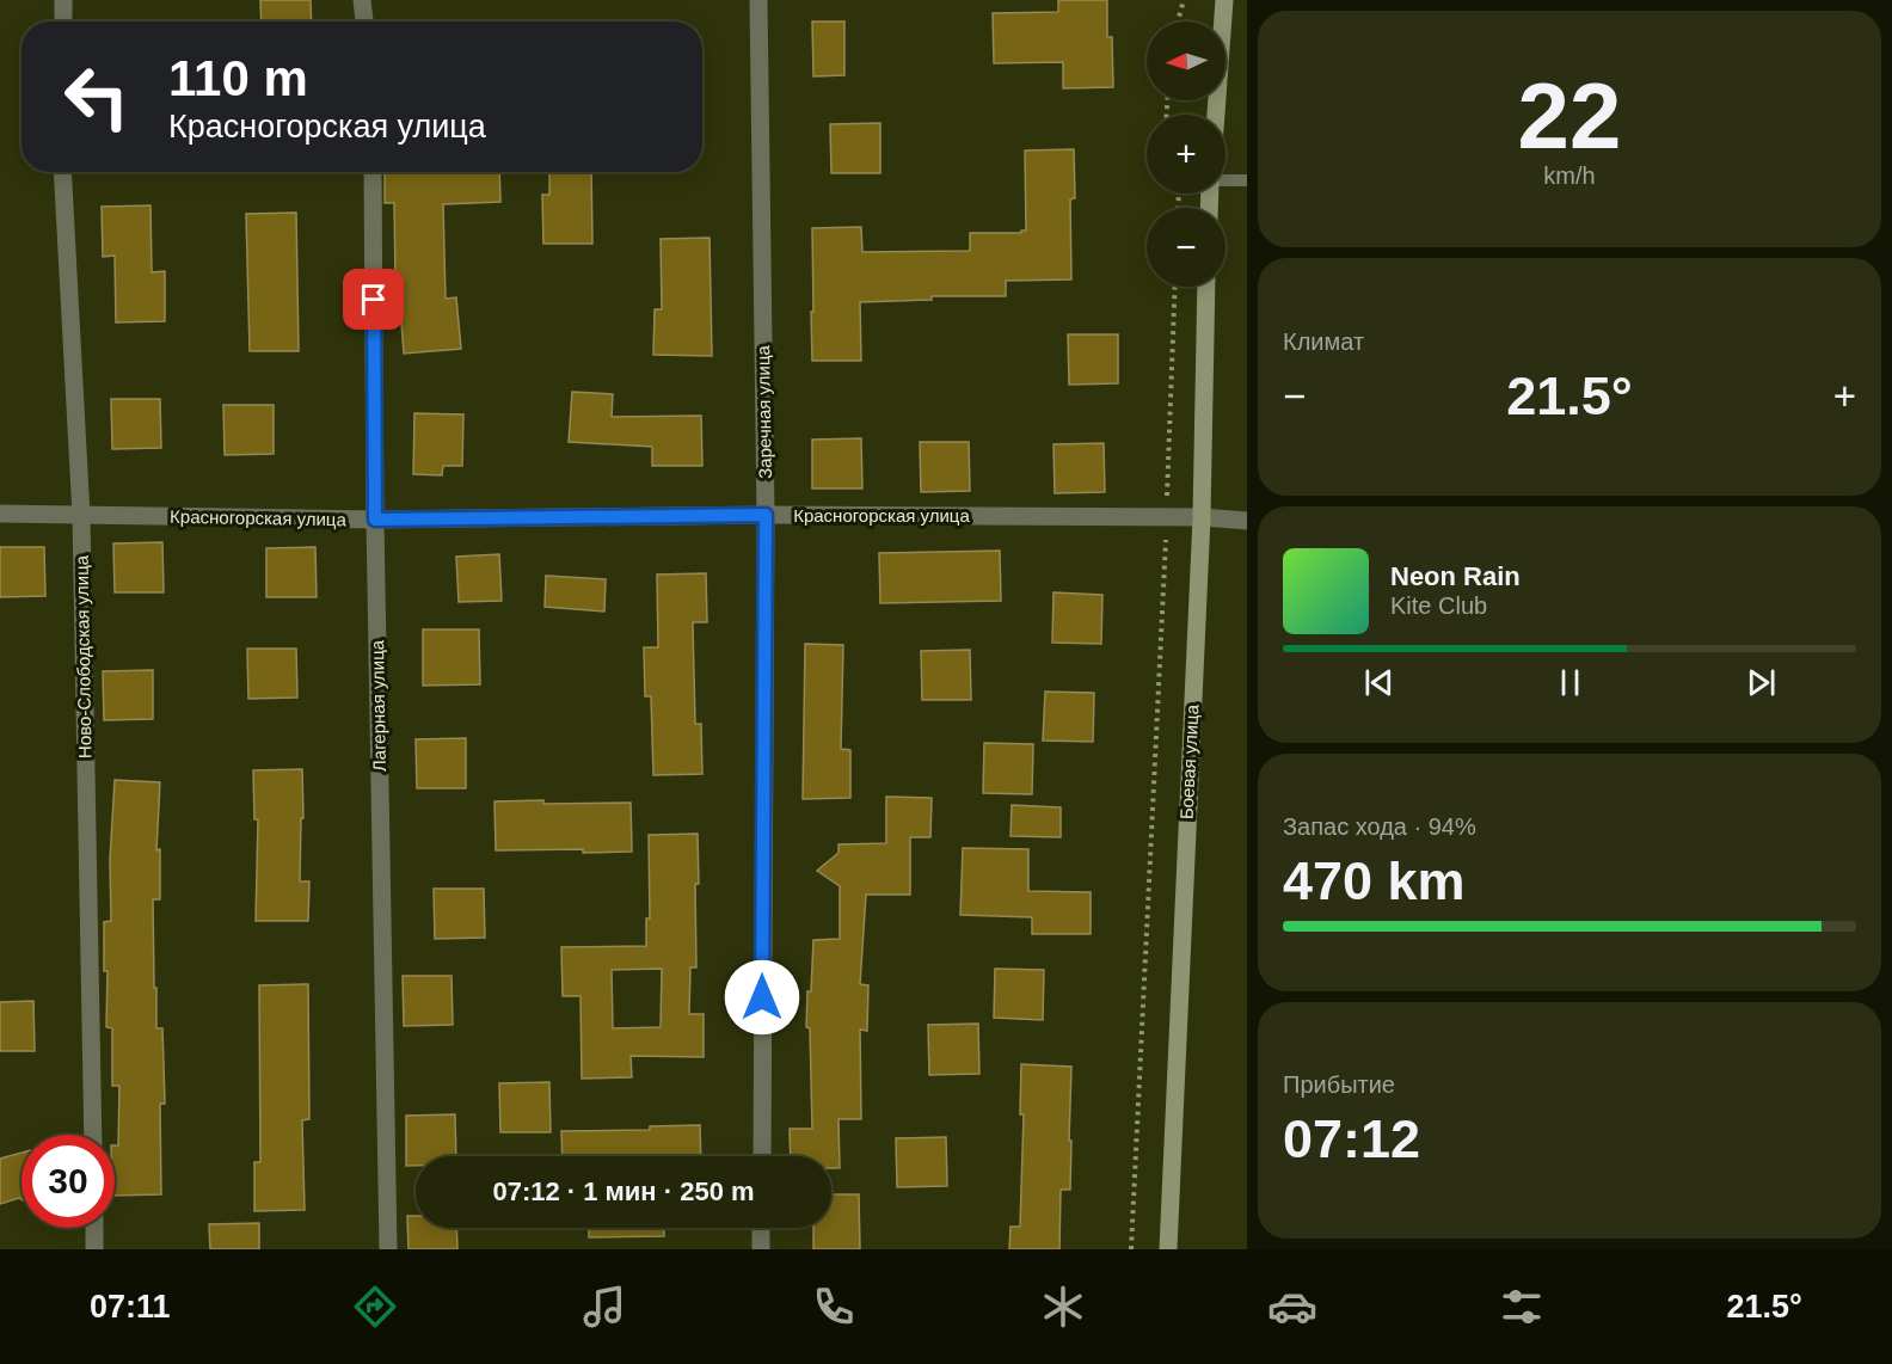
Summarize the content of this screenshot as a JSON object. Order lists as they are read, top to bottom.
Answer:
{
  "streets": {
    "main road": ["Боевая улица"],
    "street": [
      "Заречная улица",
      "Красногорская улица",
      "Ново-Слободская улица",
      "Лагерная улица"
    ]
  },
  "crossings": [
    ["Заречная улица", "Красногорская улица"],
    ["Красногорская улица", "Ново-Слободская улица"],
    ["Красногорская улица", "Лагерная улица"],
    ["Красногорская улица", "Боевая улица"]
  ],
  "north": "left",
  "page": {
    "tile": [
      ["22", "km/h"],
      "Климат",
      ["Запас хода · 94%", "470 km"],
      ["Прибытие", "07:12"]
    ],
    "map_buttons": ["+", "−"],
    "turn": ["110 m", "Красногорская улица"],
    "heat": ["−", "21.5°", "+"],
    "song": ["Neon Rain", "Kite Club"],
    "limit": "30",
    "trip": "07:12 · 1 мин · 250 m",
    "tabs": ["07:11", "21.5°"]
  }
}
